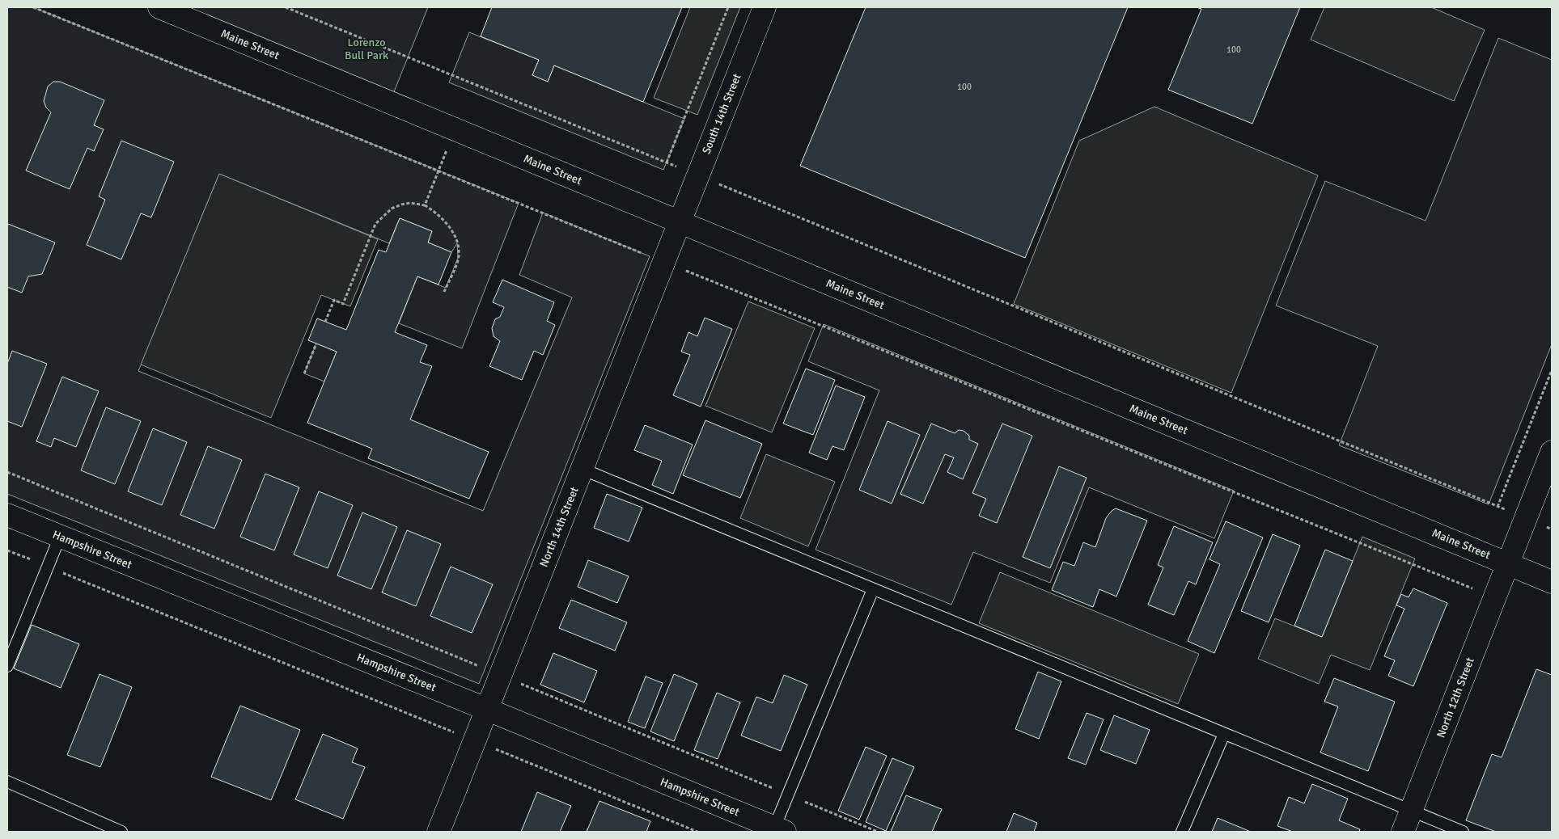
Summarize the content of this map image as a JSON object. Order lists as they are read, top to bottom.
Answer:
{
  "streets": {
    "street": [
      "Maine Street",
      "South 14th Street",
      "North 14th Street",
      "Hampshire Street",
      "North 12th Street"
    ]
  },
  "crossings": [
    ["Maine Street", "South 14th Street"],
    ["Maine Street", "North 14th Street"],
    ["Maine Street", "North 12th Street"],
    ["South 14th Street", "North 14th Street"],
    ["North 14th Street", "Hampshire Street"]
  ],
  "parks": ["Lorenzo Bull Park"],
  "house_numbers": ["100", "100"]
}
